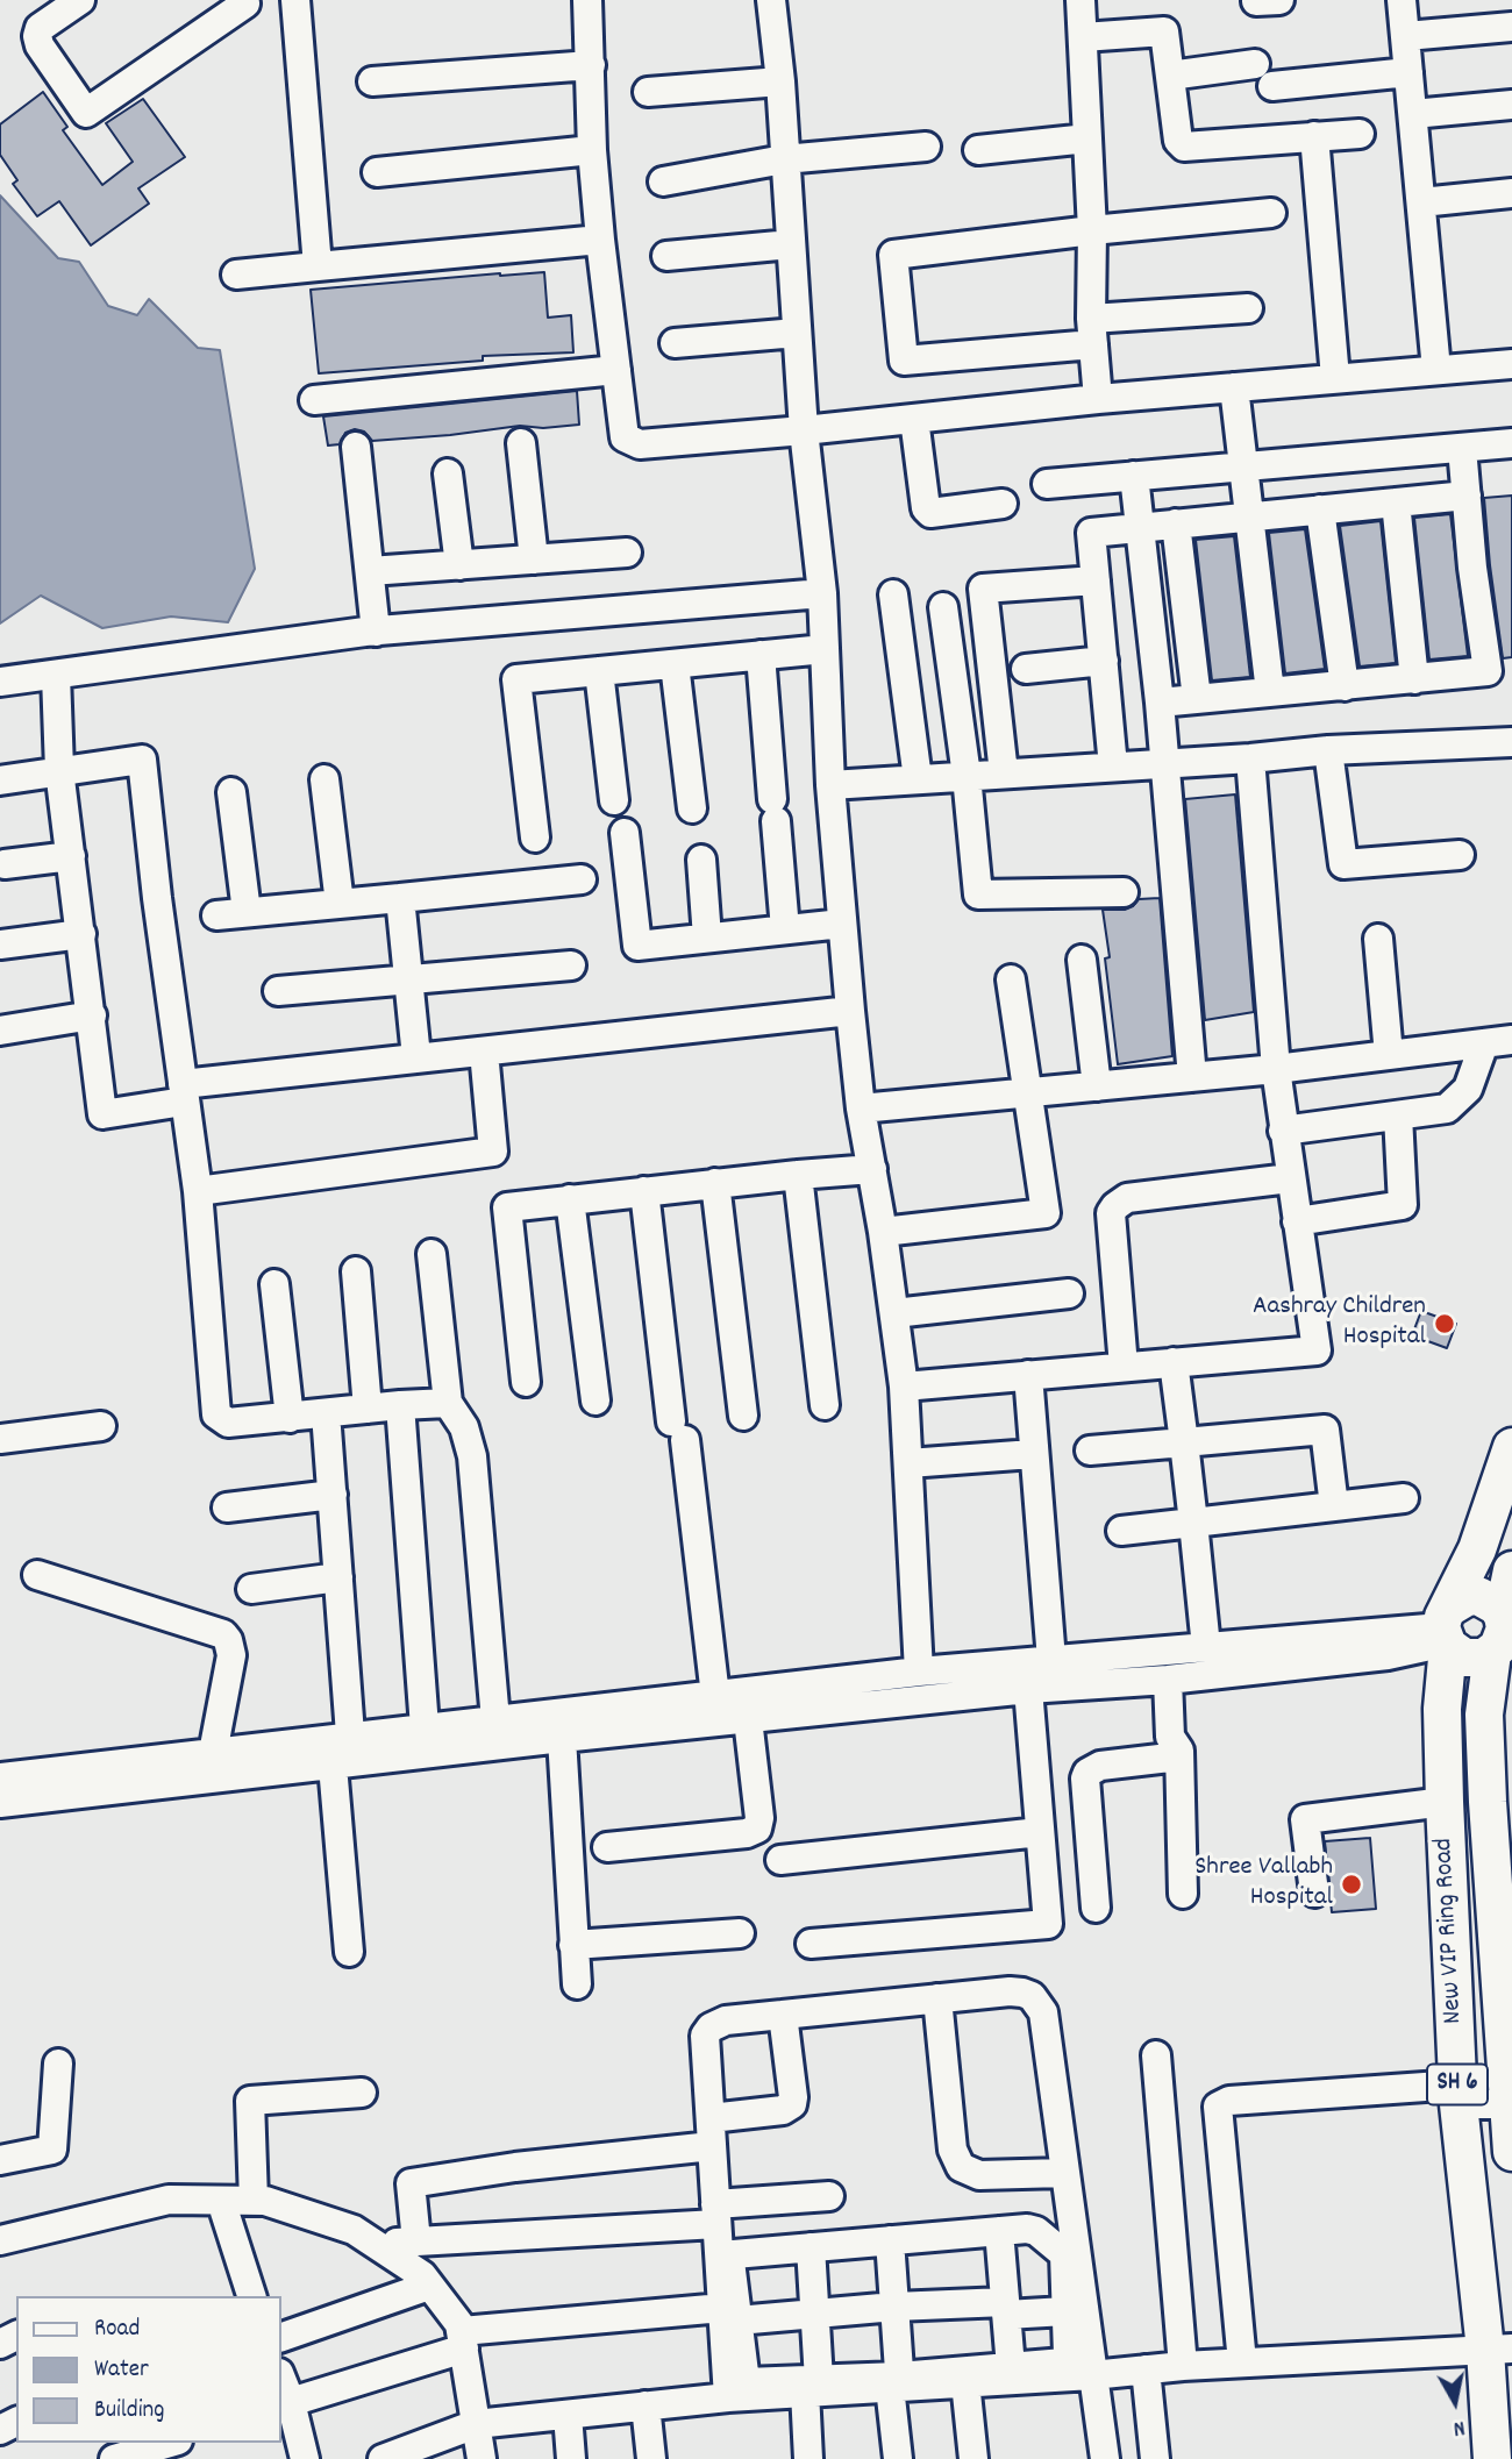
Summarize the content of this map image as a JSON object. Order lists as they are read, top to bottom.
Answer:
{
  "streets": {
    "main road": ["New VIP Ring Road", "SH 6"]
  },
  "places": ["Aashray Children Hospital", "Shree Vallabh Hospital"],
  "legend": ["Road", "Water", "Building"],
  "north": "bottom"
}
